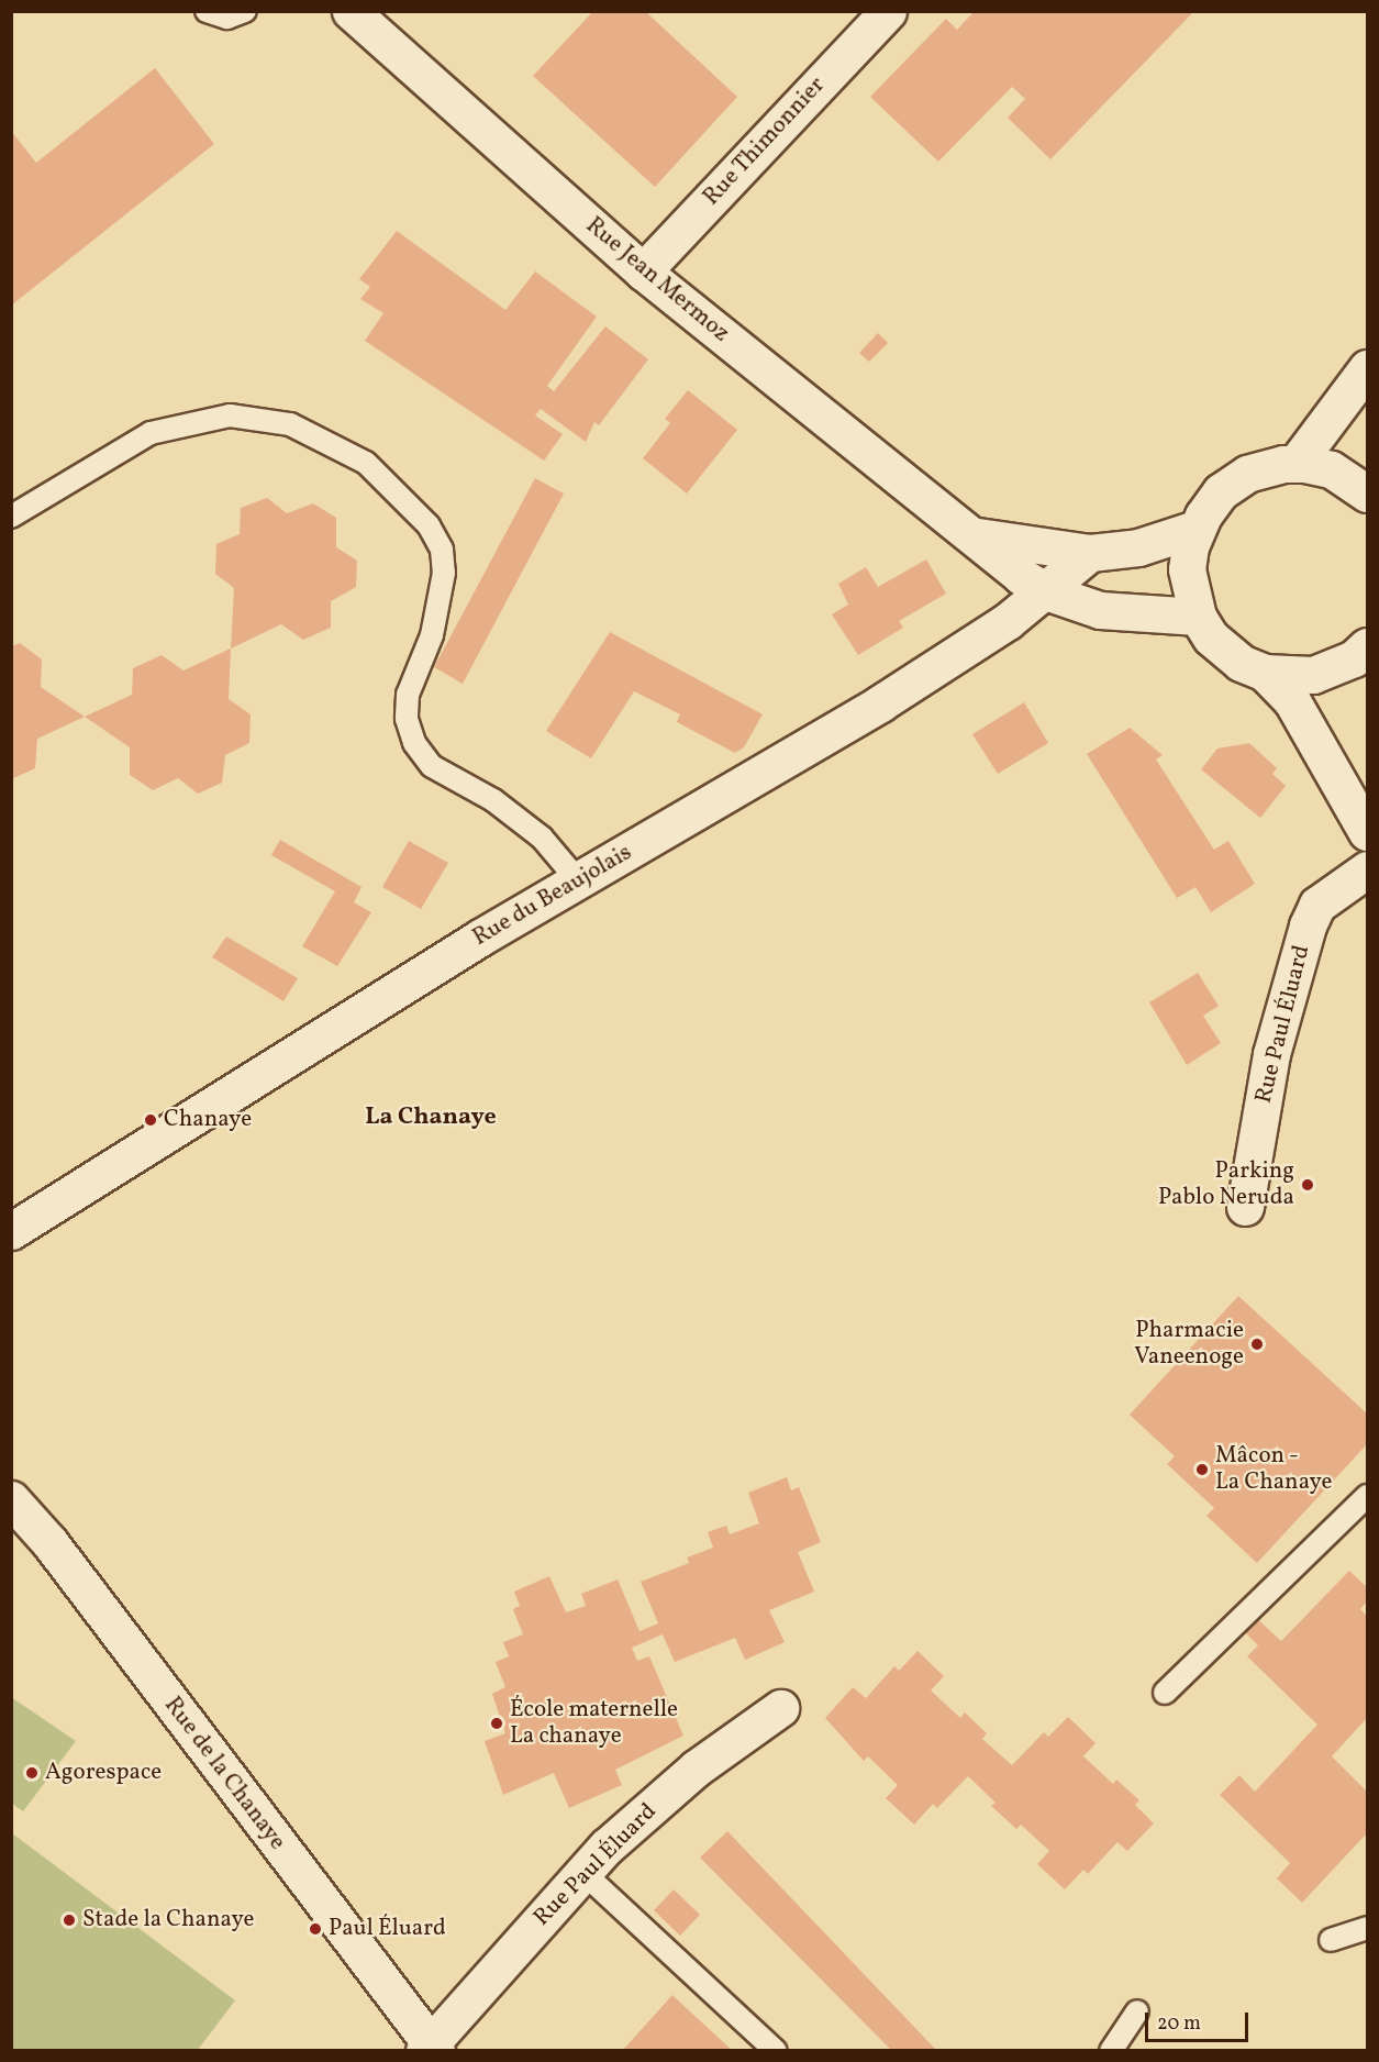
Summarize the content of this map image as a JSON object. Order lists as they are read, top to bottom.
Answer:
{
  "streets": {
    "street": [
      "Rue Thimonnier",
      "Rue Jean Mermoz",
      "Rue du Beaujolais",
      "Rue Paul Éluard",
      "Rue de la Chanaye"
    ]
  },
  "crossings": [
    ["Rue Thimonnier", "Rue Jean Mermoz"],
    ["Rue Jean Mermoz", "Rue du Beaujolais"],
    ["Rue Paul Éluard", "Rue de la Chanaye"]
  ],
  "districts": ["La Chanaye"],
  "places": [
    "Chanaye",
    "Parking Pablo Neruda",
    "Pharmacie Vaneenoge",
    "Mâcon - La Chanaye",
    "École maternelle La chanaye",
    "Agorespace",
    "Stade la Chanaye",
    "Paul Éluard"
  ],
  "scale_bar": "20 m"
}
